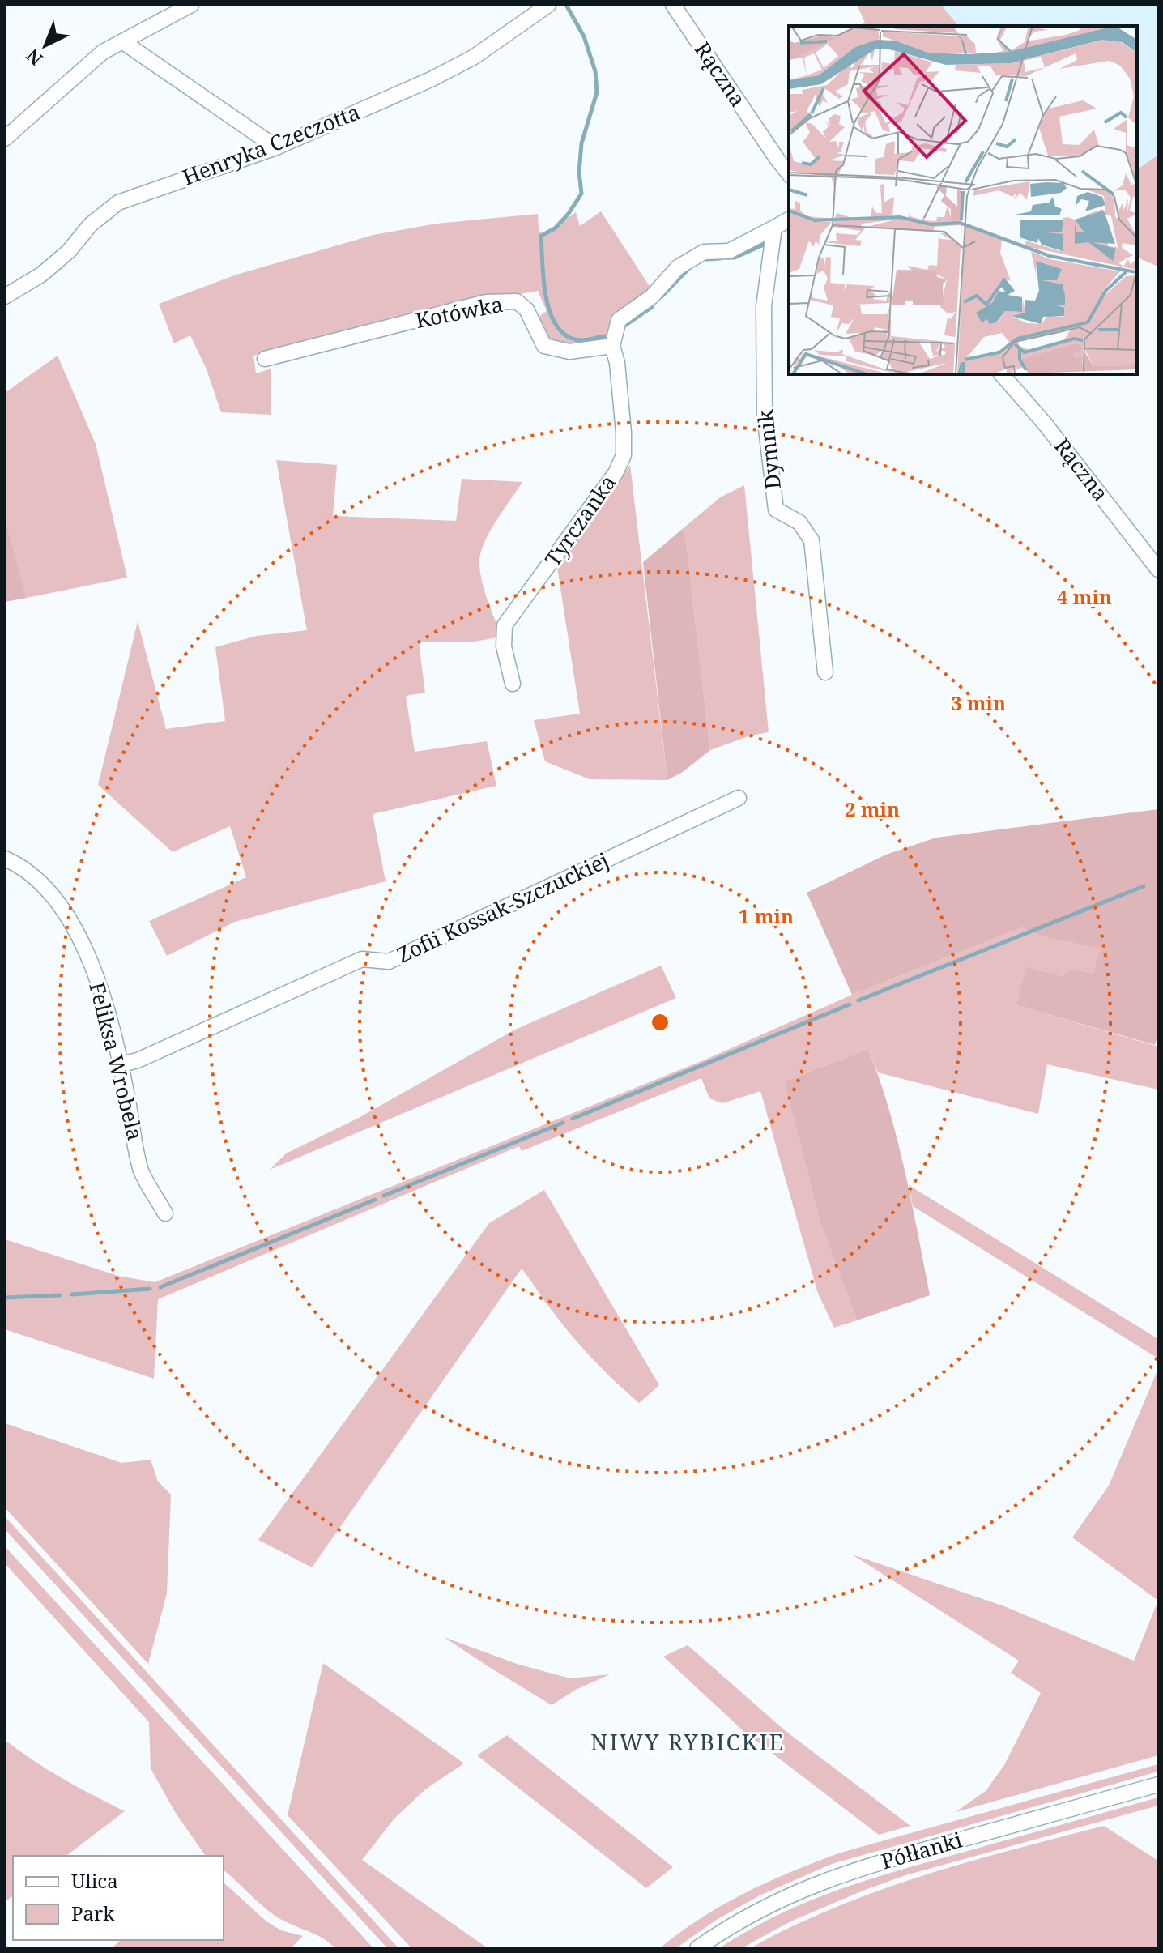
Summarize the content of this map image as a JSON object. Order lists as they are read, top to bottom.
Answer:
{
  "streets": {
    "street": [
      "Rączna",
      "Henryka Czeczotta",
      "Kotówka",
      "Dymnik",
      "Tyrczanka",
      "Zofii Kossak-Szczuckiej",
      "Feliksa Wrobela",
      "Półłanki"
    ]
  },
  "crossings": [
    ["Kotówka", "Tyrczanka"],
    ["Zofii Kossak-Szczuckiej", "Feliksa Wrobela"]
  ],
  "districts": ["NIWY RYBICKIE"],
  "legend": ["Ulica", "Park"],
  "north": "bottom left",
  "rings": [
    "4 min",
    "3 min",
    "2 min",
    "1 min"
  ]
}
